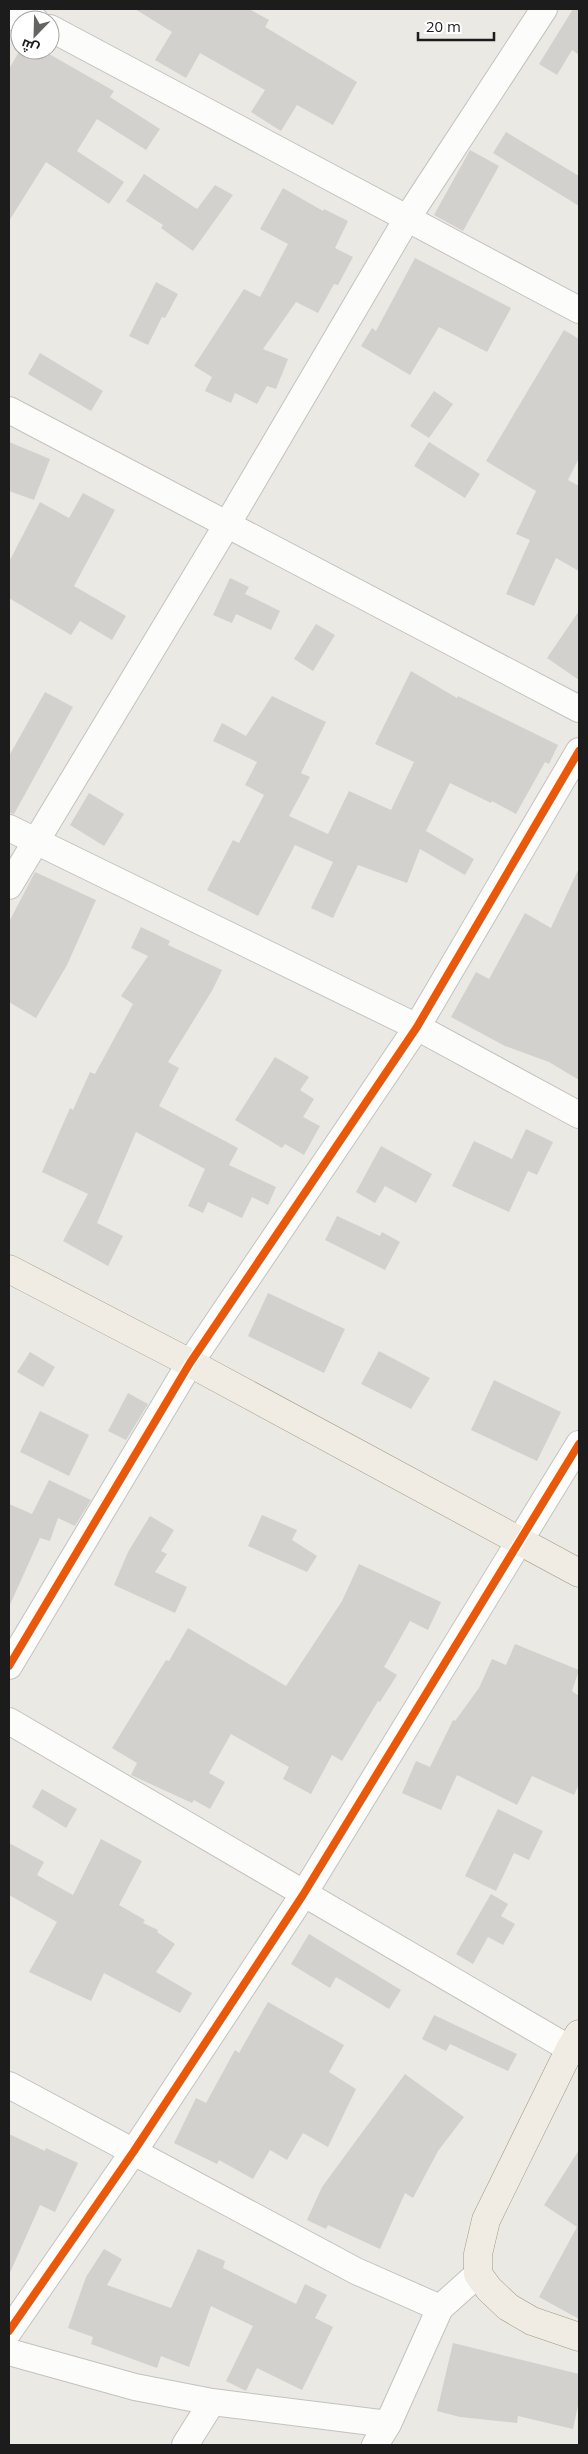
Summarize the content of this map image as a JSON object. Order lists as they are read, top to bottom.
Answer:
{
  "scale_bar": "20 m",
  "north": "bottom left"
}
